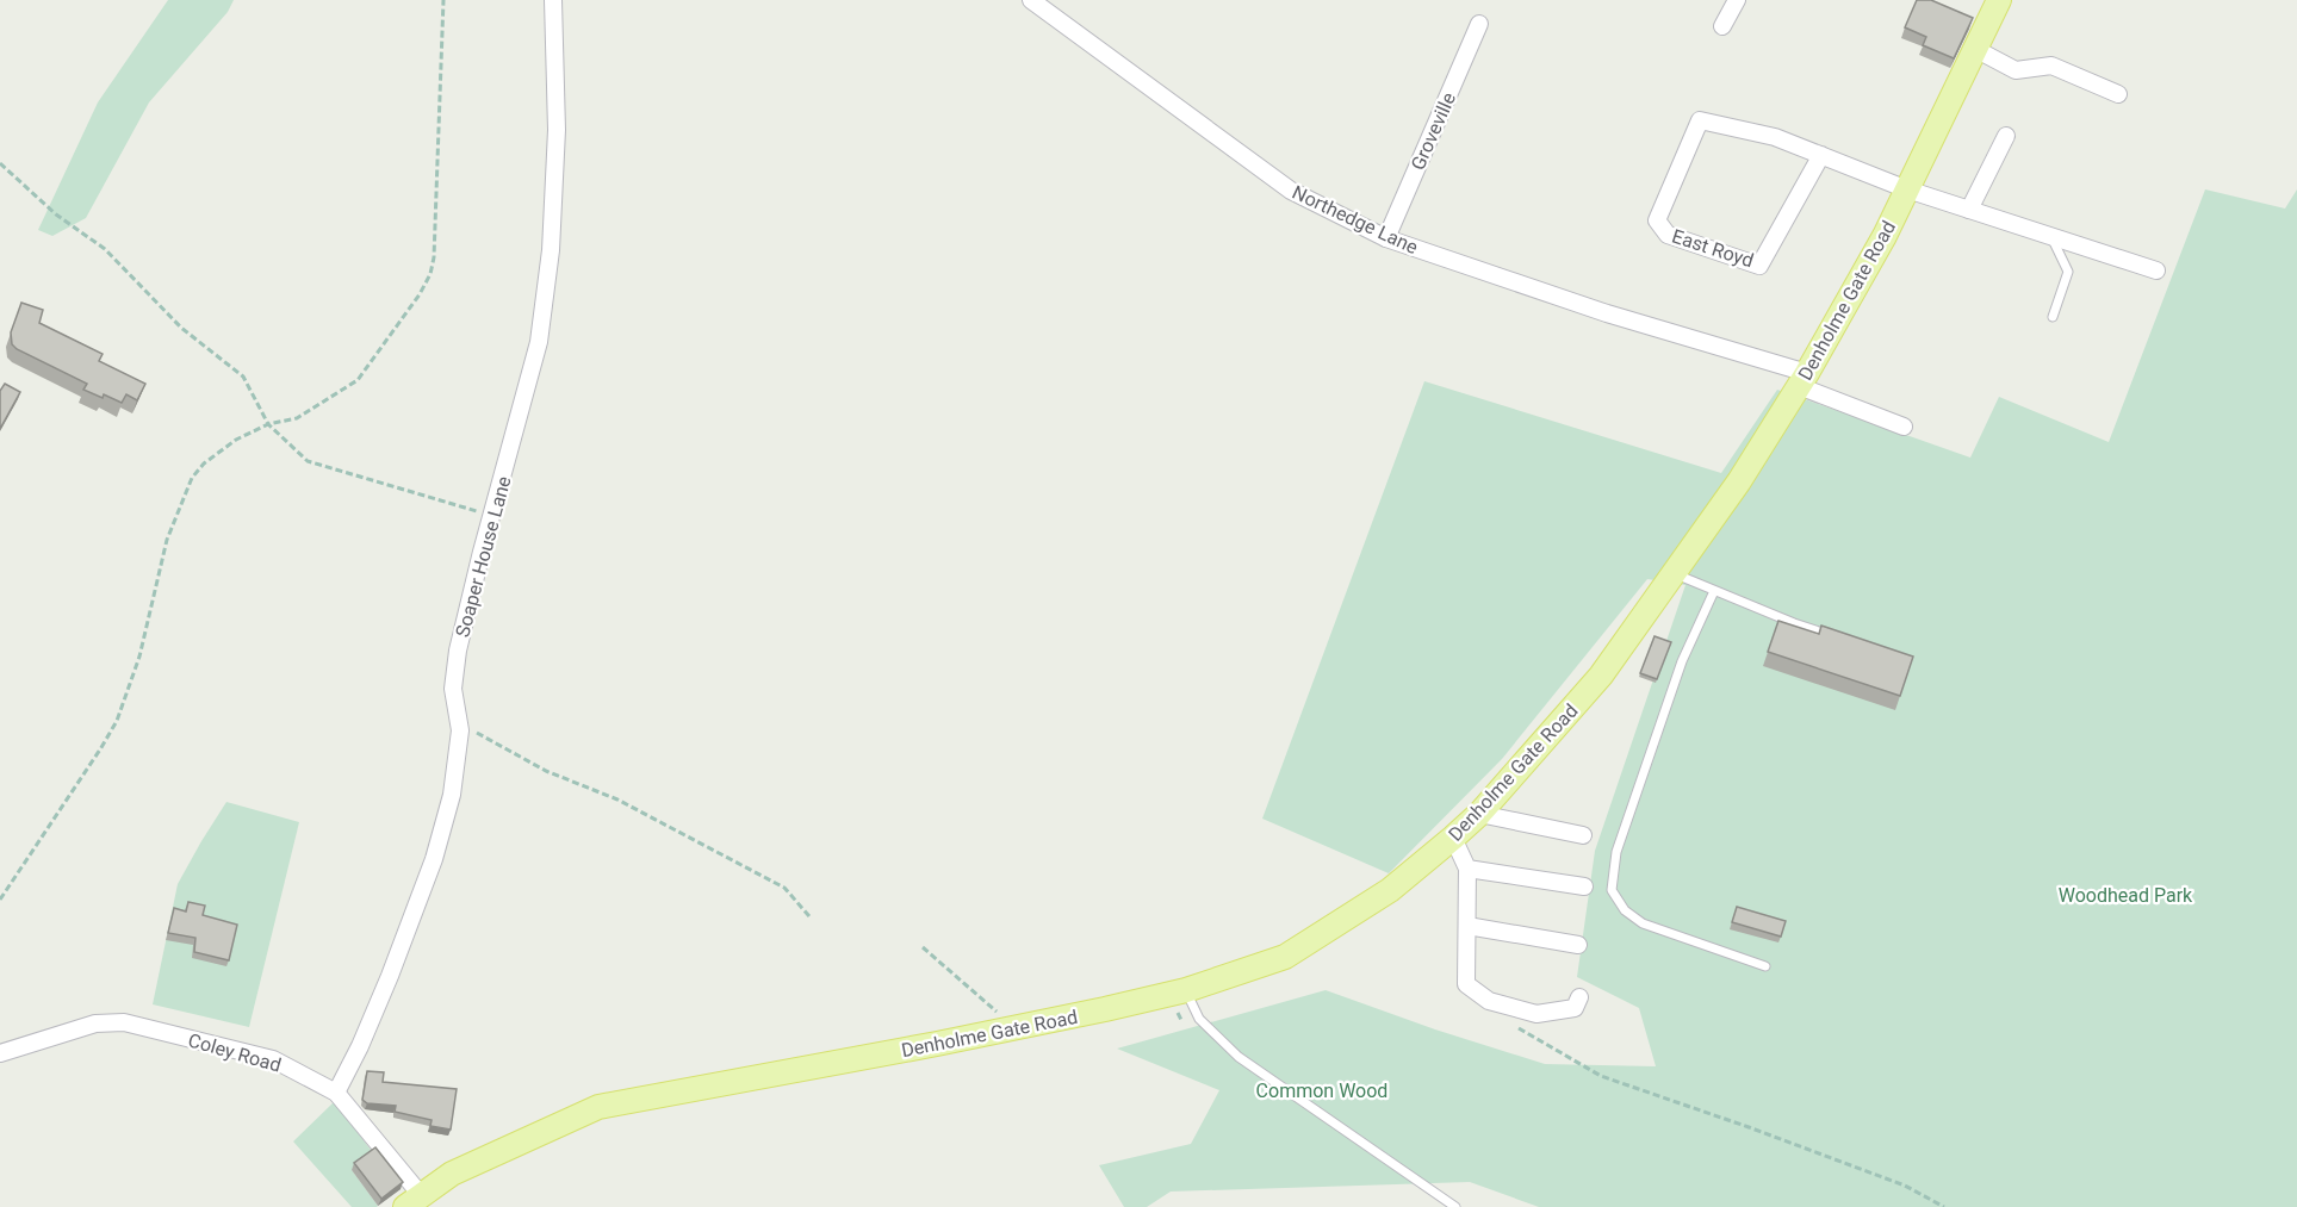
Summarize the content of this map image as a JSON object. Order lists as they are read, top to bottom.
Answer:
{
  "streets": {
    "main road": ["Denholme Gate Road"],
    "street": [
      "Groveville",
      "Northedge Lane",
      "East Royd",
      "Soaper House Lane",
      "Coley Road"
    ]
  },
  "crossings": [
    ["Groveville", "Northedge Lane"],
    ["Northedge Lane", "Denholme Gate Road"],
    ["Denholme Gate Road", "Coley Road"],
    ["Soaper House Lane", "Coley Road"]
  ],
  "parks": ["Woodhead Park", "Common Wood"]
}
